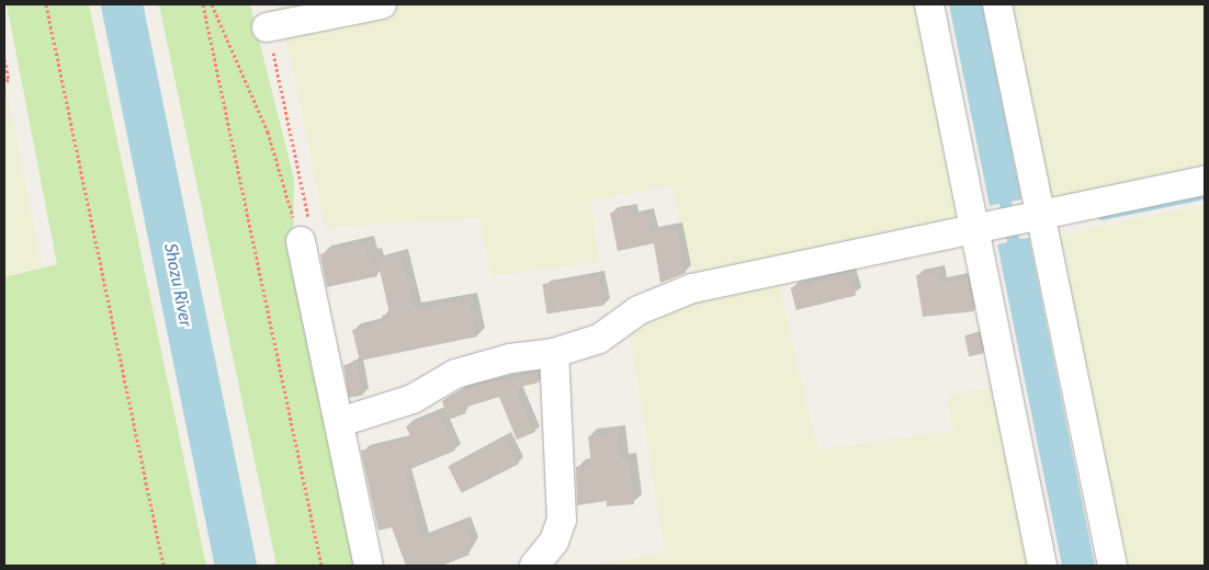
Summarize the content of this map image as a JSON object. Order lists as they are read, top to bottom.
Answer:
{
  "water": ["Shozu River"]
}
